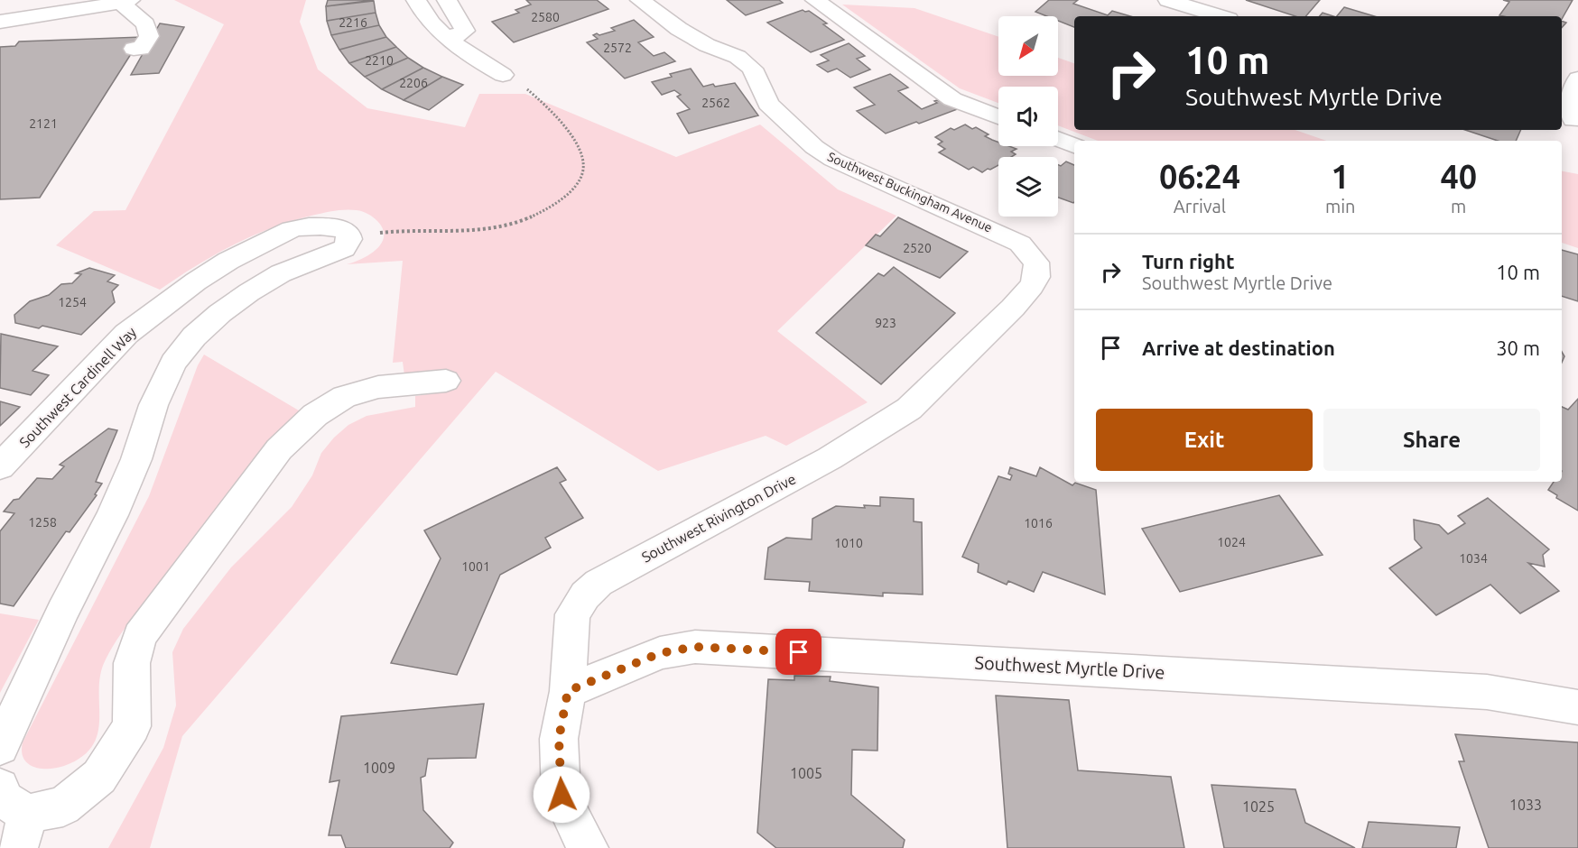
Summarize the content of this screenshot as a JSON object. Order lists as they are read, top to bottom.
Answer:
{
  "streets": {
    "street": [
      "Southwest Buckingham Avenue",
      "Southwest Cardinell Way",
      "Southwest Rivington Drive",
      "Southwest Myrtle Drive"
    ]
  },
  "crossings": [
    ["Southwest Buckingham Avenue", "Southwest Rivington Drive"],
    ["Southwest Rivington Drive", "Southwest Myrtle Drive"]
  ],
  "house_numbers": [
    "2580",
    "2216",
    "2572",
    "2210",
    "2206",
    "2562",
    "2121",
    "2520",
    "1254",
    "923",
    "1258",
    "1016",
    "1024",
    "1010",
    "1034",
    "1001",
    "1009",
    "1005",
    "1033",
    "1025"
  ],
  "north": "bottom left",
  "page": {
    "turn": ["10 m", "Southwest Myrtle Drive"],
    "eta": [
      "06:24",
      "Arrival",
      "1",
      "min",
      "40",
      "m"
    ],
    "list": [
      {
        "name": "Turn right",
        "note": "Southwest Myrtle Drive",
        "value": "10 m"
      },
      {
        "name": "Arrive at destination",
        "value": "30 m"
      }
    ],
    "buttons": ["Exit", "Share"]
  }
}
